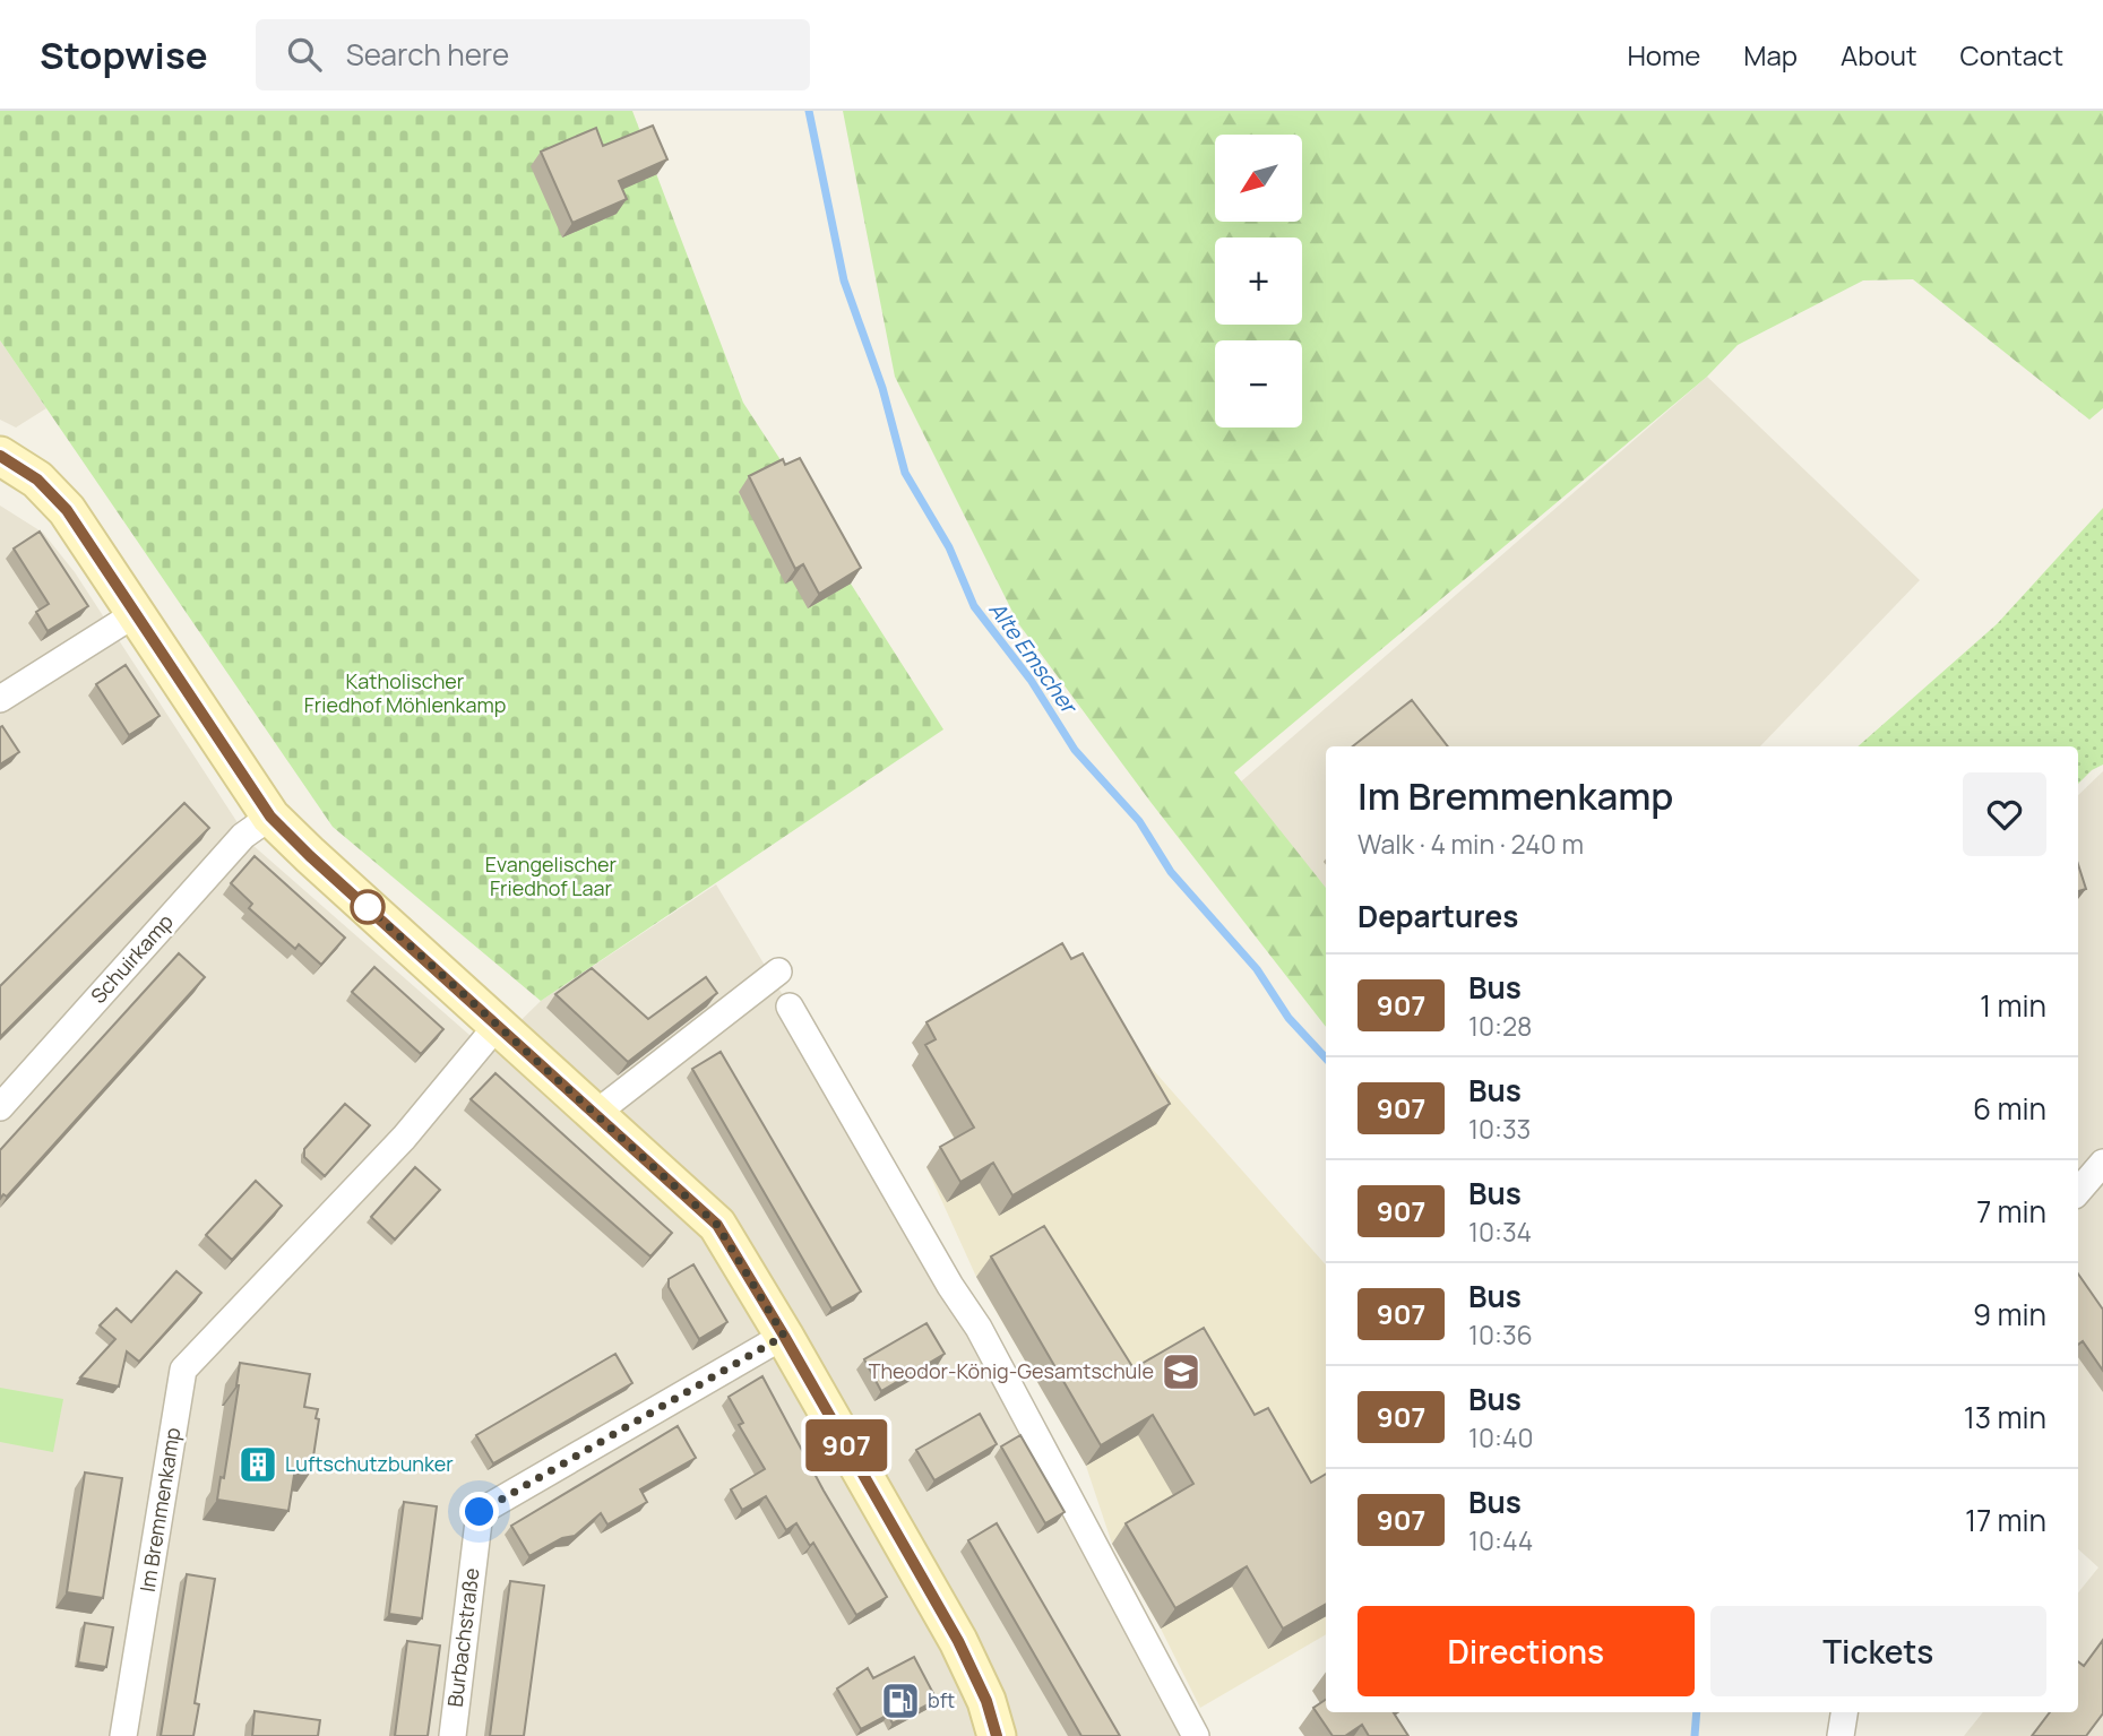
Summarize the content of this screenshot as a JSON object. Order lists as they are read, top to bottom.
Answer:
{
  "streets": {
    "street": ["Schuirkamp", "Im Bremmenkamp", "Burbachstraße"]
  },
  "water": ["Alte Emscher"],
  "parks": ["Katholischer Friedhof Möhlenkamp", "Evangelischer Friedhof Laar"],
  "places": {
    "school or university": ["Theodor-König-Gesamtschule"],
    "building": ["Luftschutzbunker"],
    "fuel station": ["bft"]
  },
  "lines": ["bus line 907"],
  "north": "bottom left",
  "page": {
    "header": "Stopwise",
    "search": "Search here",
    "nav": [
      "Home",
      "Map",
      "About",
      "Contact"
    ],
    "on_map": "907",
    "map_buttons": ["+", "−"],
    "heading": [
      ["Im Bremmenkamp", "Walk · 4 min · 240 m"],
      "Departures"
    ],
    "list": [
      {
        "mark": "907",
        "name": "Bus",
        "note": "10:28",
        "value": "1 min"
      },
      {
        "mark": "907",
        "name": "Bus",
        "note": "10:33",
        "value": "6 min"
      },
      {
        "mark": "907",
        "name": "Bus",
        "note": "10:34",
        "value": "7 min"
      },
      {
        "mark": "907",
        "name": "Bus",
        "note": "10:36",
        "value": "9 min"
      },
      {
        "mark": "907",
        "name": "Bus",
        "note": "10:40",
        "value": "13 min"
      },
      {
        "mark": "907",
        "name": "Bus",
        "note": "10:44",
        "value": "17 min"
      }
    ],
    "buttons": ["Directions", "Tickets"]
  }
}
